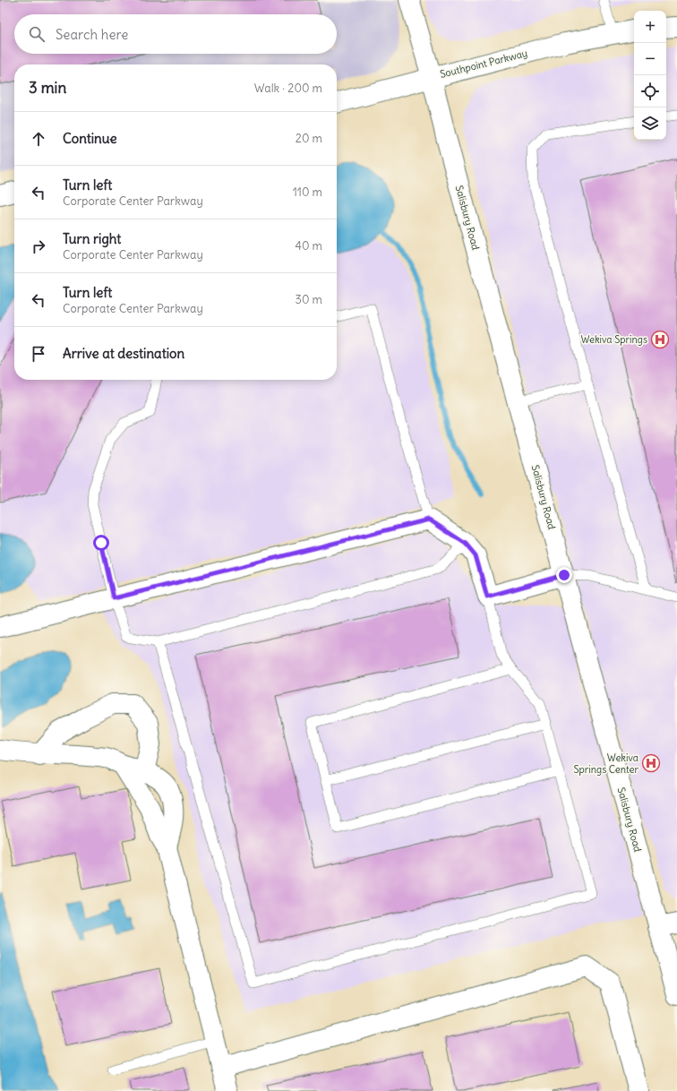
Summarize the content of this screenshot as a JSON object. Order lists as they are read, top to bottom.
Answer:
{
  "streets": {
    "street": ["Southpoint Parkway", "Salisbury Road"]
  },
  "crossings": [
    ["Southpoint Parkway", "Salisbury Road"]
  ],
  "places": {
    "hospital": ["Wekiva Springs", "Wekiva Springs Center"]
  },
  "page": {
    "map_buttons": ["+", "−"],
    "search": "Search here",
    "heading": ["3 min", "Walk · 200 m"],
    "list": [
      ["Continue", "20 m"],
      ["Turn left", "Corporate Center Parkway", "110 m"],
      ["Turn right", "Corporate Center Parkway", "40 m"],
      ["Turn left", "Corporate Center Parkway", "30 m"],
      "Arrive at destination"
    ]
  }
}
